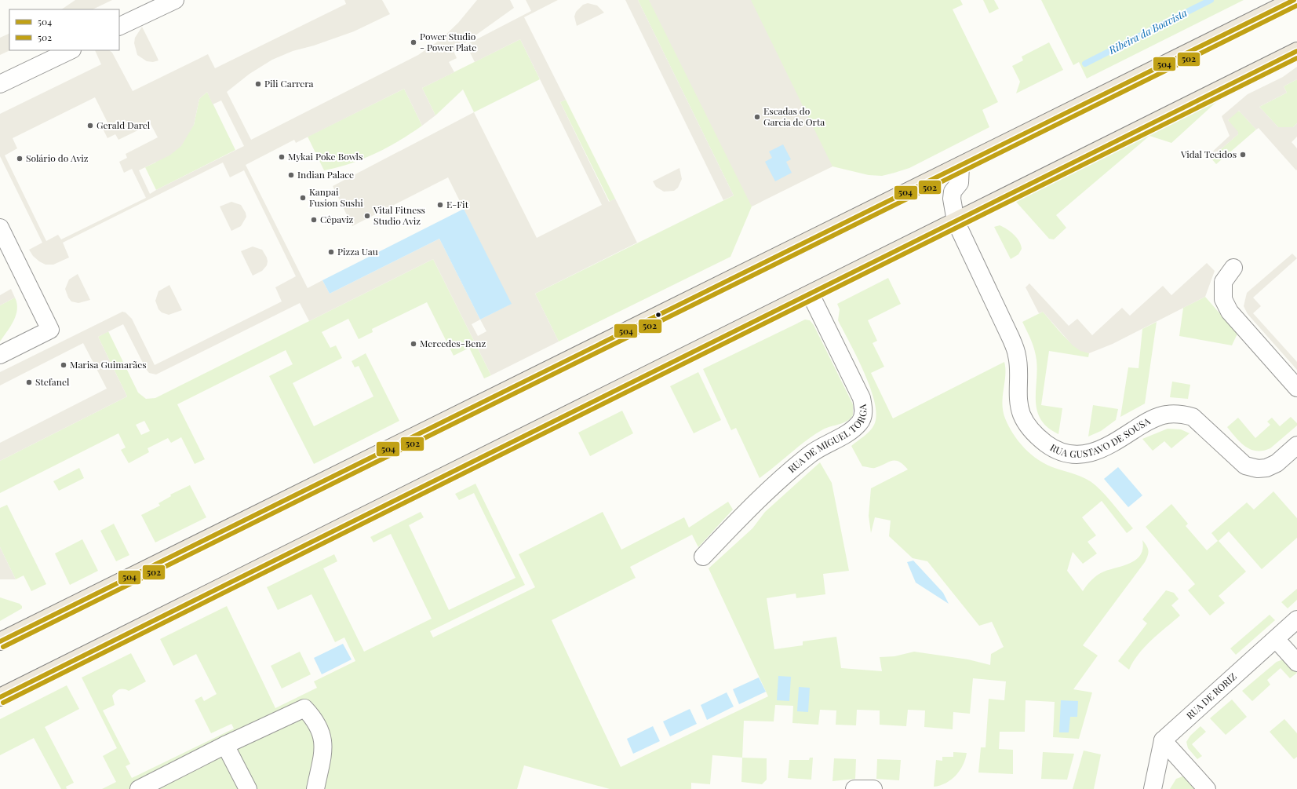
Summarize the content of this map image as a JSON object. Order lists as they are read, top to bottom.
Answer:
{
  "streets": {
    "street": ["RUA GUSTAVO DE SOUSA", "RUA DE MIGUEL TORGA", "RUA DE RORIZ"]
  },
  "water": ["Ribeira da Boavista"],
  "places": [
    "Power Studio - Power Plate",
    "Pili Carrera",
    "Escadas do Garcia de Orta",
    "Gerald Darel",
    "Vidal Tecidos",
    "Mykai Poke Bowls",
    "Solário do Aviz",
    "Indian Palace",
    "Kanpai Fusion Sushi",
    "E-Fit",
    "Vital Fitness Studio Aviz",
    "Cêpaviz",
    "Pizza Uau",
    "Mercedes-Benz",
    "Marisa Guimarães",
    "Stefanel"
  ],
  "lines": ["transit line 504", "transit line 502"],
  "legend": ["504", "502"]
}
